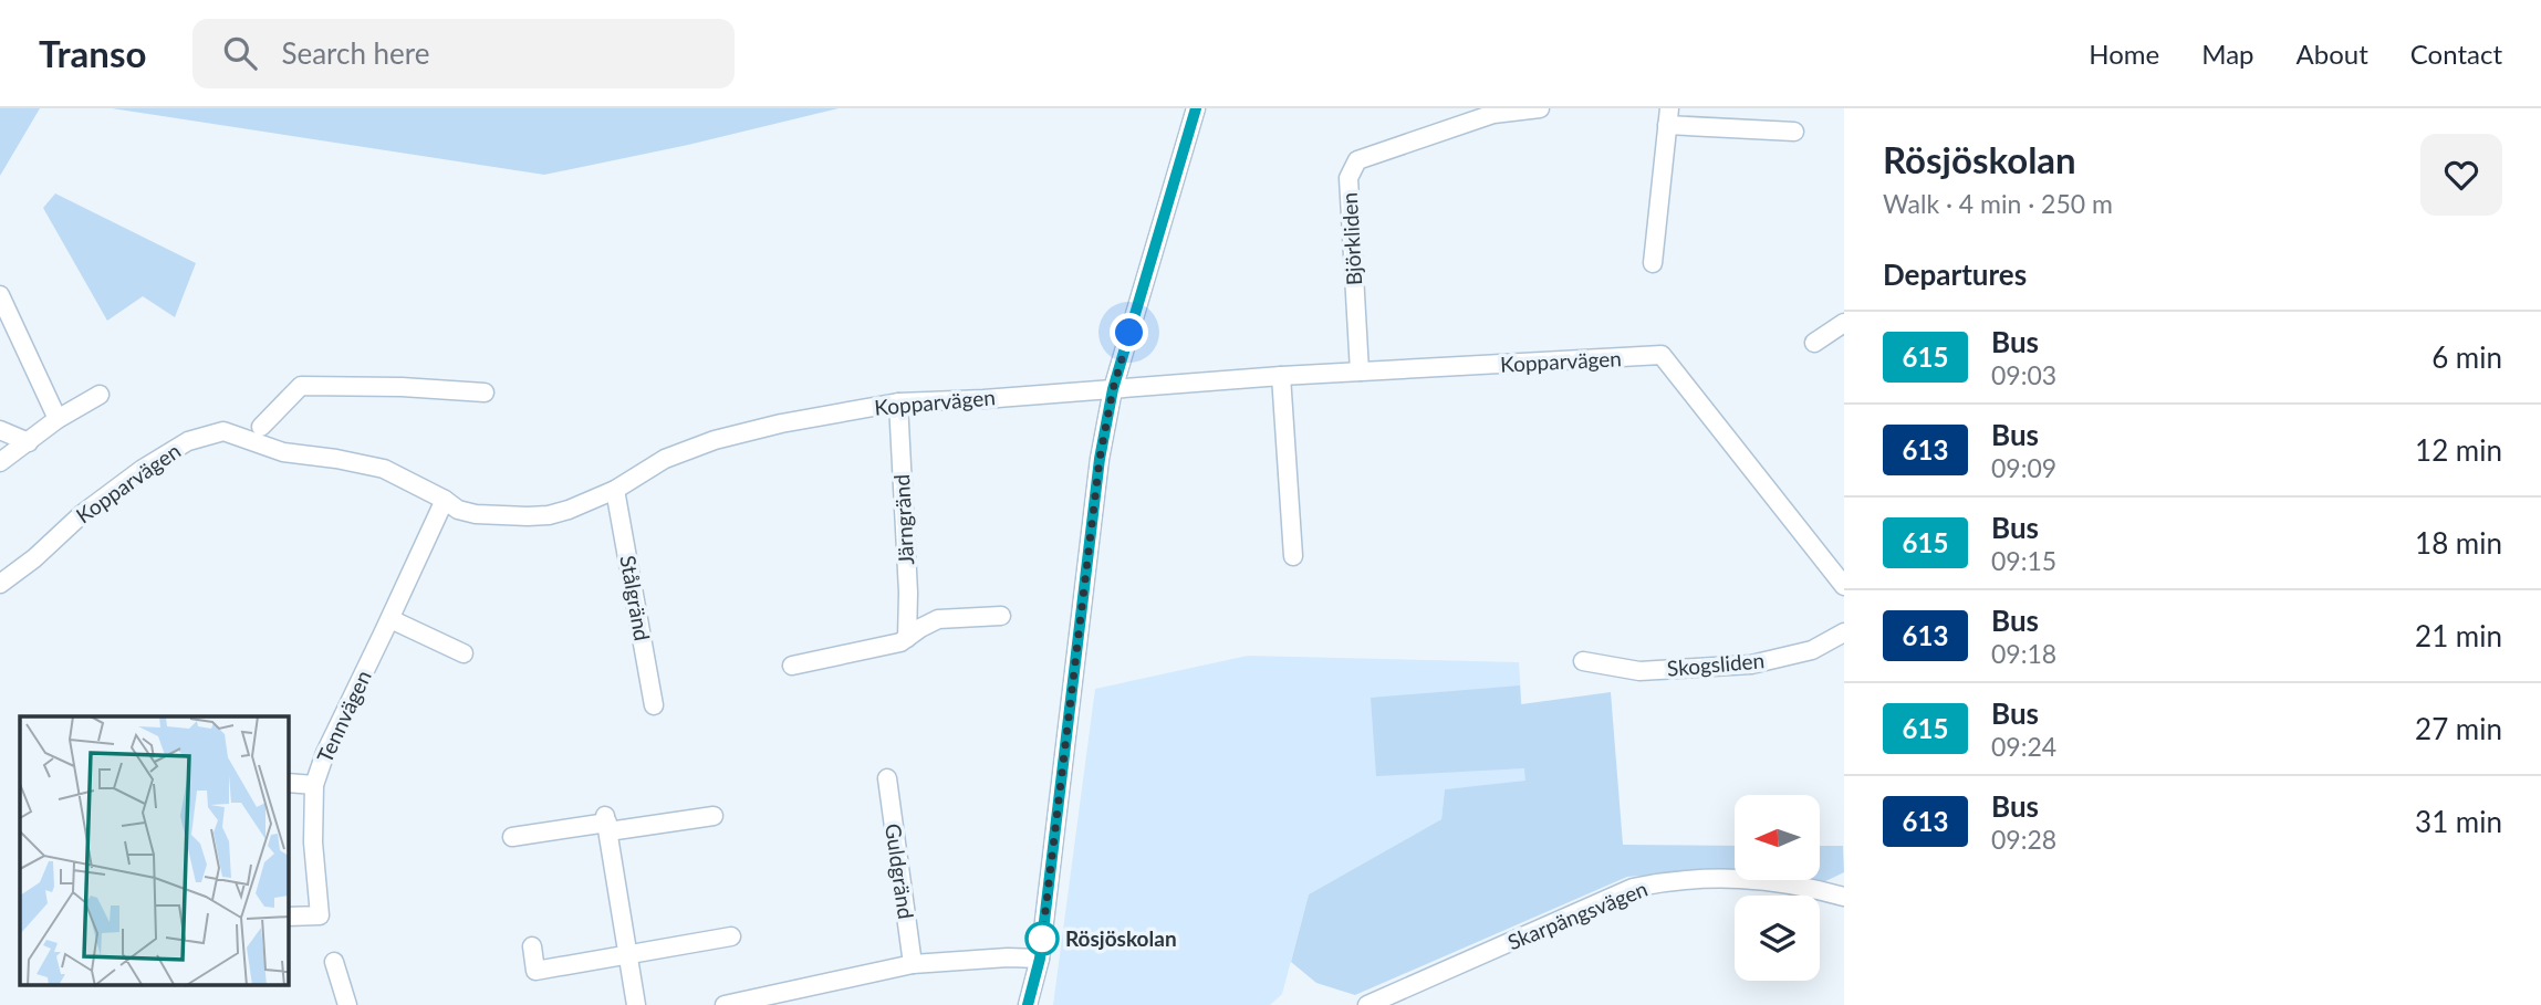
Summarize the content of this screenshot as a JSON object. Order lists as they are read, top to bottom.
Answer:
{
  "streets": {
    "street": [
      "Björkliden",
      "Kopparvägen",
      "Järngränd",
      "Stålgränd",
      "Skogsliden",
      "Tennvägen",
      "Guldgränd",
      "Skarpängsvägen"
    ]
  },
  "crossings": [
    ["Björkliden", "Kopparvägen"],
    ["Kopparvägen", "Järngränd"],
    ["Kopparvägen", "Stålgränd"],
    ["Kopparvägen", "Tennvägen"]
  ],
  "places": ["Rösjöskolan"],
  "lines": ["bus line 615"],
  "north": "left",
  "page": {
    "header": "Transo",
    "search": "Search here",
    "nav": [
      "Home",
      "Map",
      "About",
      "Contact"
    ],
    "heading": [
      ["Rösjöskolan", "Walk · 4 min · 250 m"],
      "Departures"
    ],
    "list": [
      {
        "mark": "615",
        "name": "Bus",
        "note": "09:03",
        "value": "6 min"
      },
      {
        "mark": "613",
        "name": "Bus",
        "note": "09:09",
        "value": "12 min"
      },
      {
        "mark": "615",
        "name": "Bus",
        "note": "09:15",
        "value": "18 min"
      },
      {
        "mark": "613",
        "name": "Bus",
        "note": "09:18",
        "value": "21 min"
      },
      {
        "mark": "615",
        "name": "Bus",
        "note": "09:24",
        "value": "27 min"
      },
      {
        "mark": "613",
        "name": "Bus",
        "note": "09:28",
        "value": "31 min"
      }
    ]
  }
}
